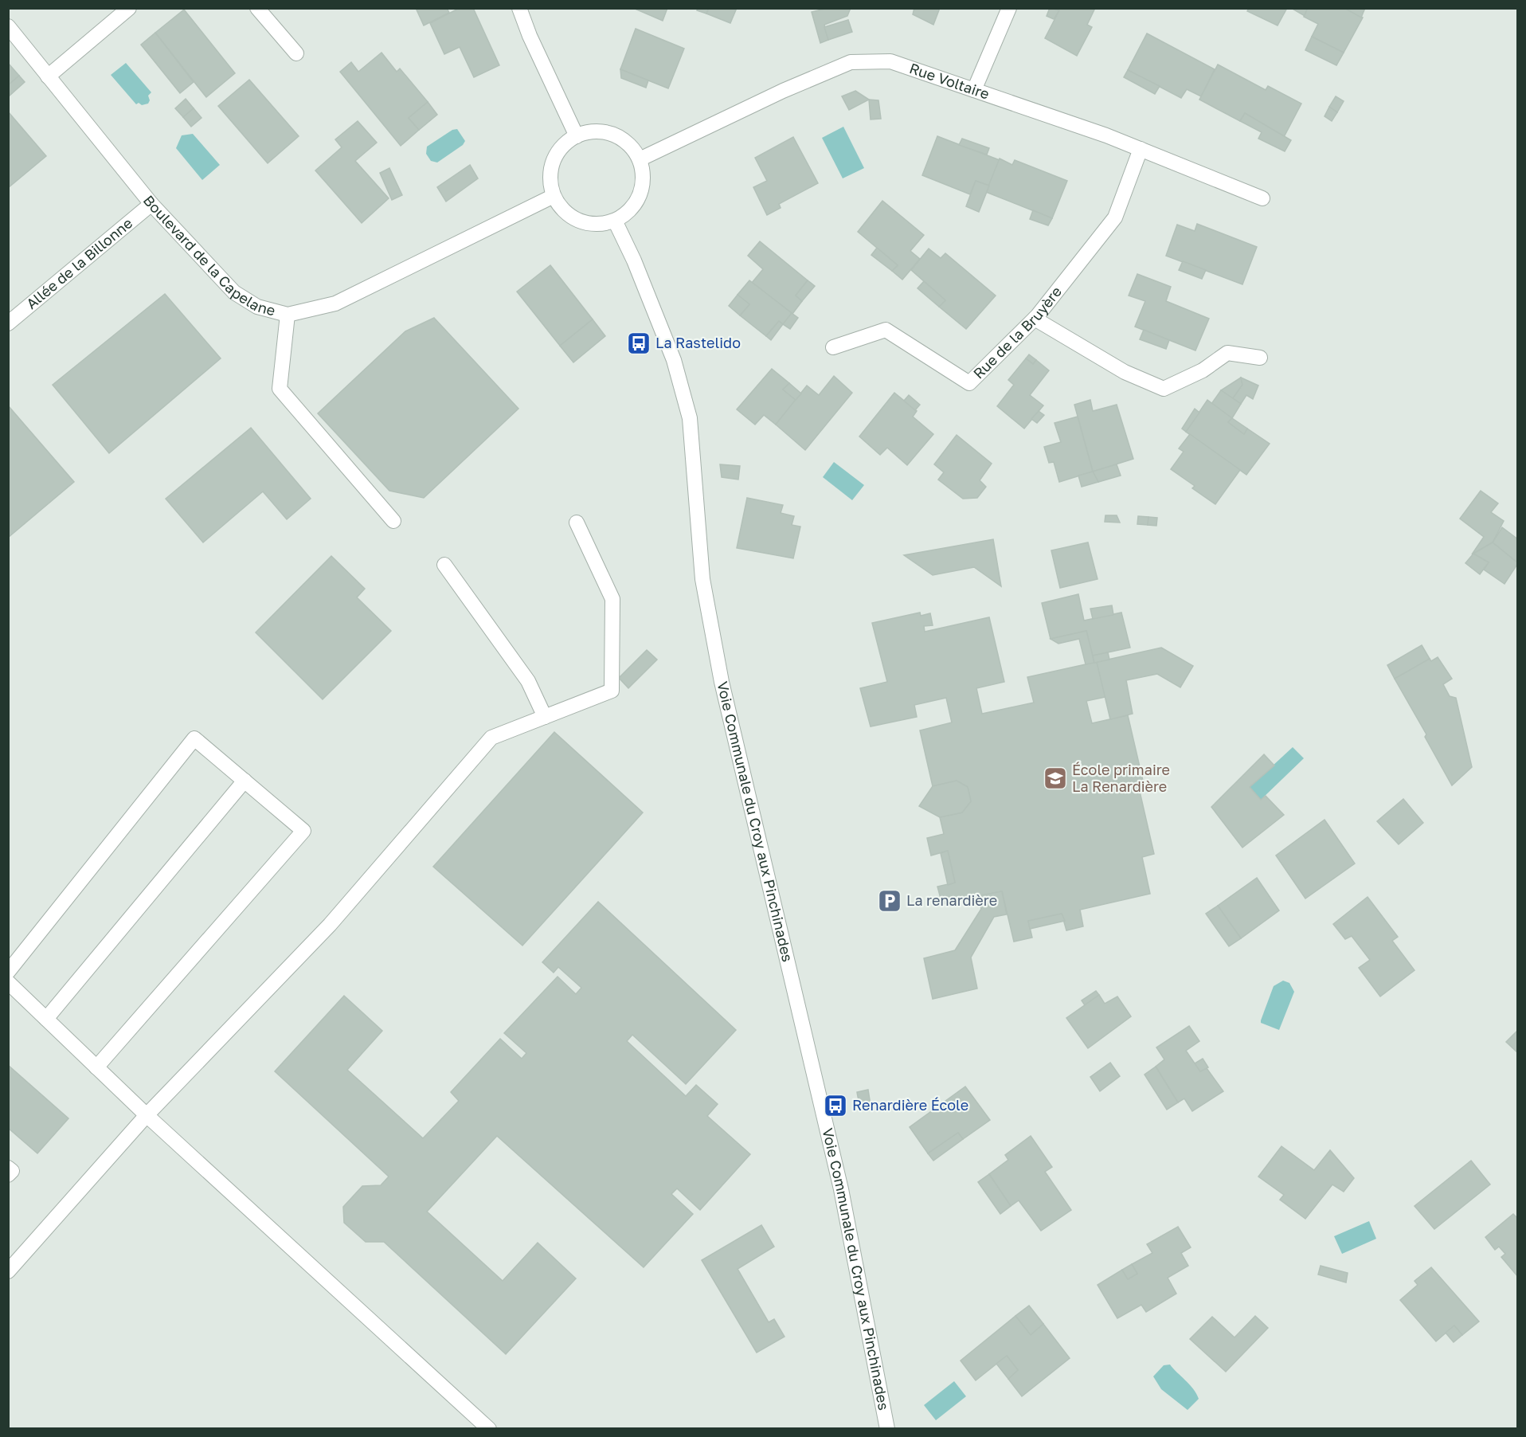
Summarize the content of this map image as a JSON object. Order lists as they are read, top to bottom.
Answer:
{
  "streets": {
    "street": [
      "Rue Voltaire",
      "Boulevard de la Capelane",
      "Allée de la Billonne",
      "Rue de la Bruyère",
      "Voie Communale du Croy aux Pinchinades"
    ]
  },
  "crossings": [
    ["Rue Voltaire", "Boulevard de la Capelane"],
    ["Rue Voltaire", "Rue de la Bruyère"],
    ["Rue Voltaire", "Voie Communale du Croy aux Pinchinades"],
    ["Boulevard de la Capelane", "Allée de la Billonne"],
    ["Boulevard de la Capelane", "Voie Communale du Croy aux Pinchinades"]
  ],
  "places": {
    "bus stop": ["La Rastelido", "Renardière École"],
    "school or university": ["École primaire La Renardière"],
    "parking": ["La renardière"]
  }
}
